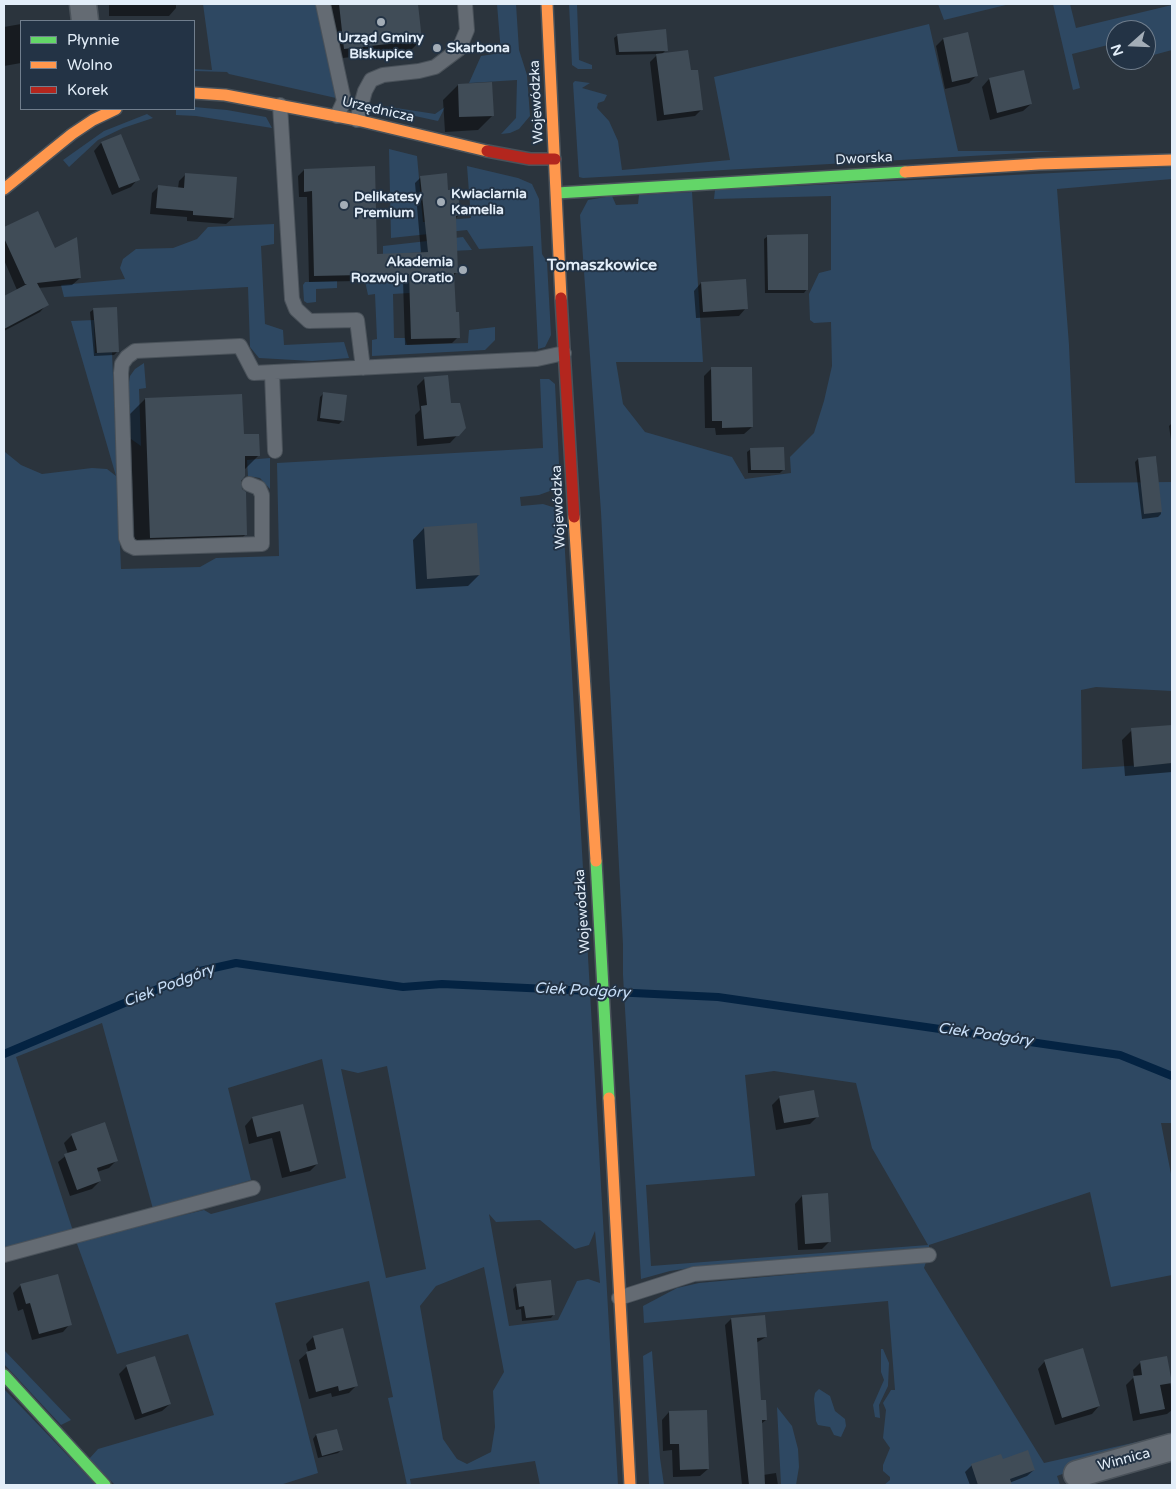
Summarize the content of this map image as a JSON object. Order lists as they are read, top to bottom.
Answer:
{
  "streets": {
    "main road": ["Wojewódzka", "Urzędnicza", "Dworska"],
    "street": ["Winnica"]
  },
  "crossings": [
    ["Wojewódzka", "Urzędnicza"],
    ["Wojewódzka", "Dworska"]
  ],
  "districts": ["Tomaszkowice"],
  "water": ["Ciek Podgóry"],
  "places": [
    "Urząd Gminy Biskupice",
    "Skarbona",
    "Kwiaciarnia Kamelia",
    "Delikatesy Premium",
    "Akademia Rozwoju Oratio"
  ],
  "legend": ["Płynnie", "Wolno", "Korek"],
  "north": "left"
}
